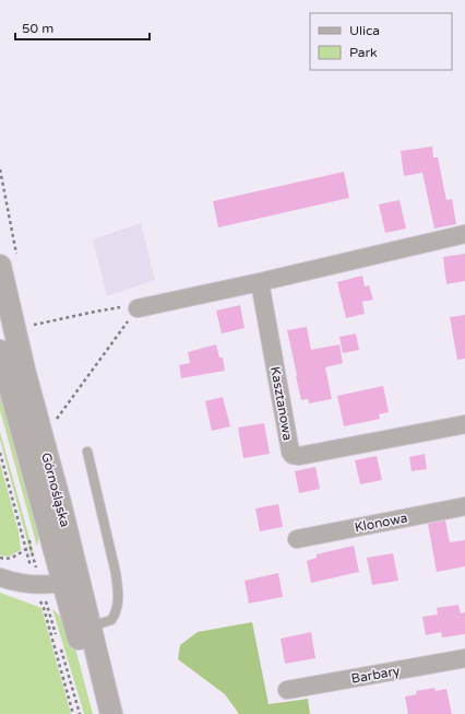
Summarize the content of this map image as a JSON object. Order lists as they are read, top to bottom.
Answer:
{
  "streets": {
    "street": [
      "Kasztanowa",
      "Górnośląska",
      "Klonowa",
      "Barbary"
    ]
  },
  "legend": ["Ulica", "Park"],
  "scale_bar": "50 m"
}
